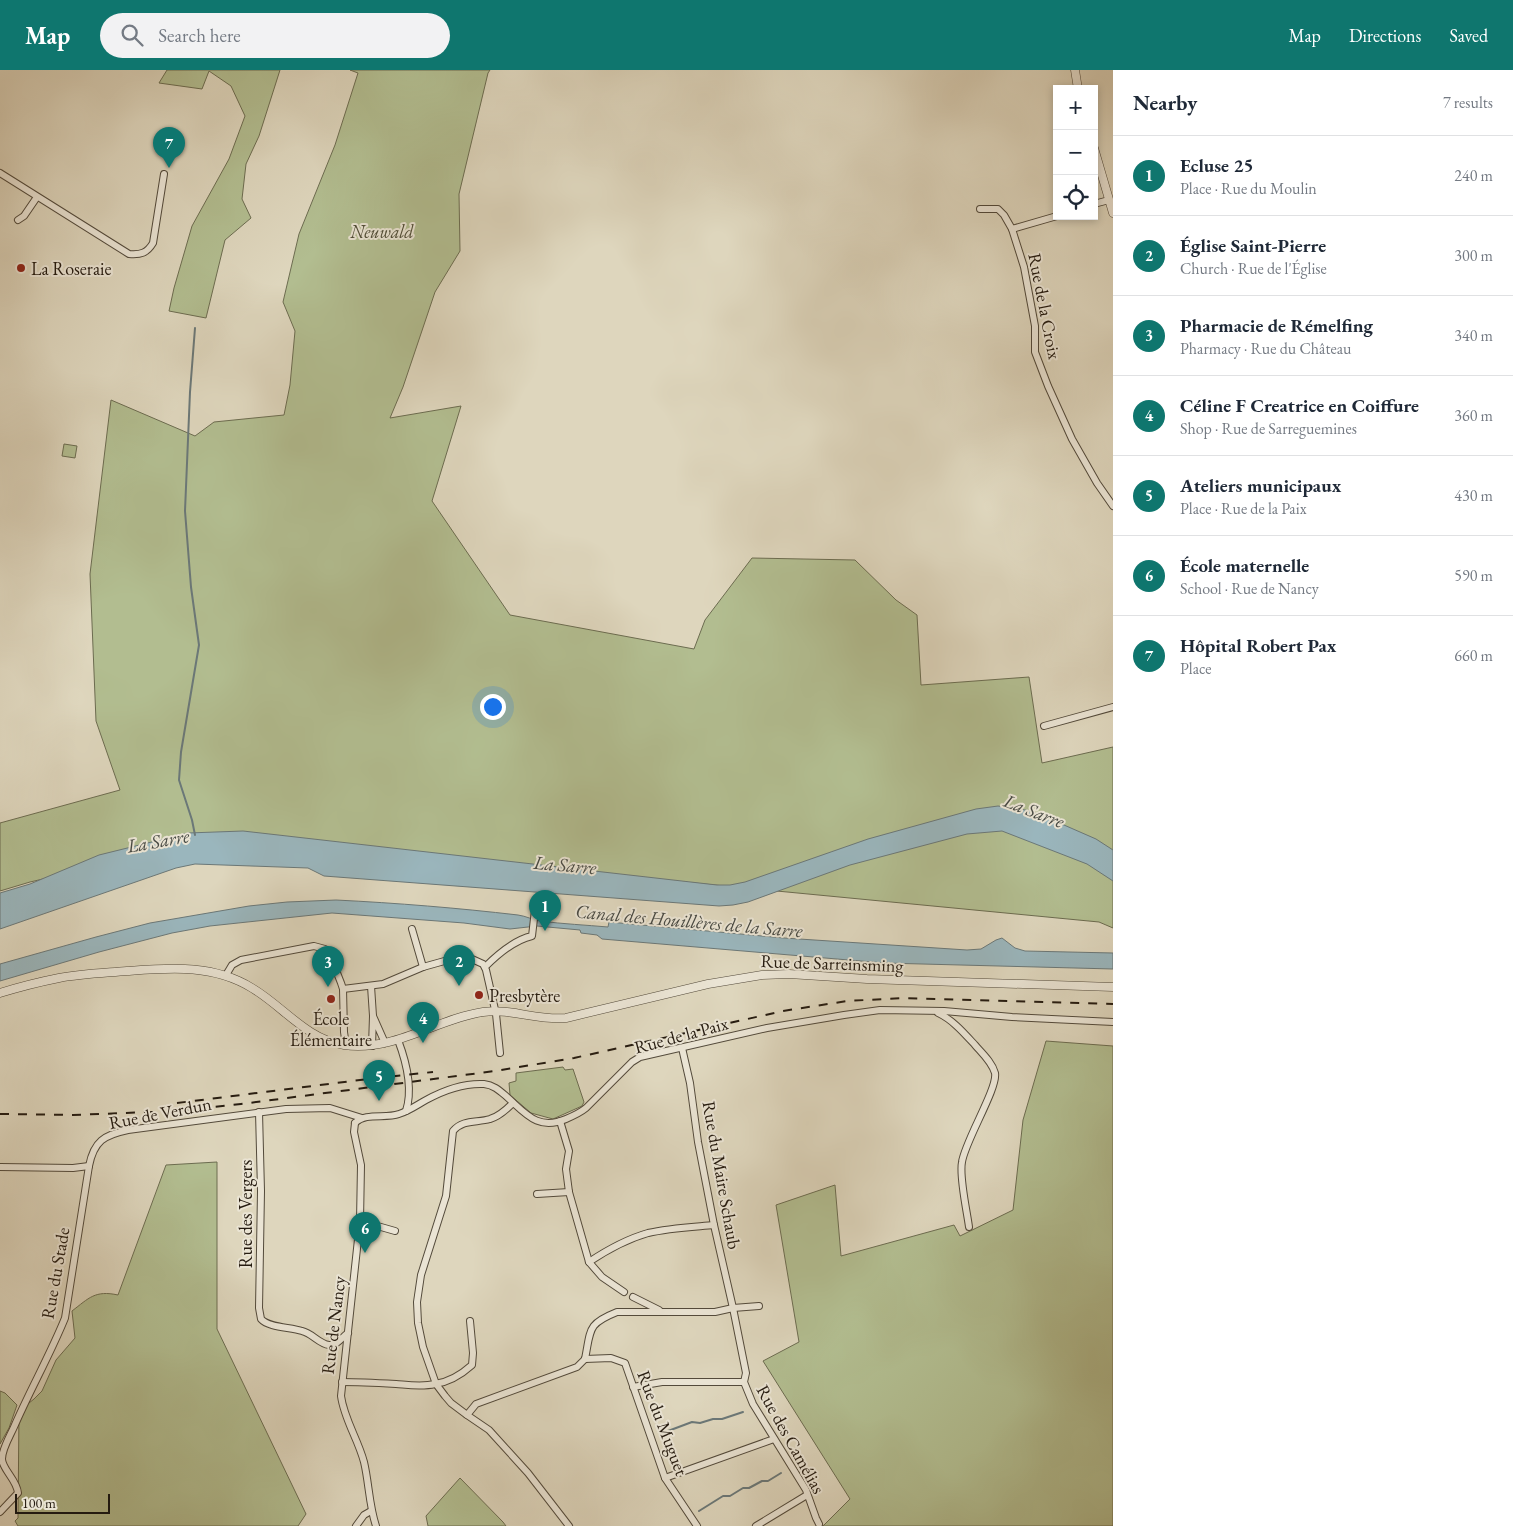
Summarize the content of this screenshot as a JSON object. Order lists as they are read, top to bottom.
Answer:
{
  "streets": {
    "street": [
      "Rue de la Croix",
      "Rue de Sarreinsming",
      "Rue de la Paix",
      "Rue de Verdun",
      "Rue du Maire Schaub",
      "Rue des Vergers",
      "Rue du Stade",
      "Rue de Nancy",
      "Rue du Muguet",
      "Rue des Camélias"
    ]
  },
  "crossings": [
    ["Rue de la Paix", "Rue de Verdun"],
    ["Rue de la Paix", "Rue du Maire Schaub"],
    ["Rue de Verdun", "Rue des Vergers"],
    ["Rue de Verdun", "Rue du Stade"],
    ["Rue du Maire Schaub", "Rue des Camélias"],
    ["Rue des Vergers", "Rue de Nancy"]
  ],
  "water": ["La Sarre", "Canal des Houillères de la Sarre"],
  "parks": ["Neuwald"],
  "places": ["La Roseraie", "Presbytère", "École Élémentaire"],
  "scale_bar": "100 m",
  "page": {
    "header": "Map",
    "search": "Search here",
    "nav": ["Map", "Directions", "Saved"],
    "heading": ["Nearby", "7 results"],
    "map_buttons": ["+", "−"],
    "pins": [
      "7",
      "1",
      "2",
      "3",
      "4",
      "5",
      "6"
    ],
    "list": [
      {
        "mark": "1",
        "name": "Ecluse 25",
        "note": "Place · Rue du Moulin",
        "value": "240 m"
      },
      {
        "mark": "2",
        "name": "Église Saint-Pierre",
        "note": "Church · Rue de l'Église",
        "value": "300 m"
      },
      {
        "mark": "3",
        "name": "Pharmacie de Rémelfing",
        "note": "Pharmacy · Rue du Château",
        "value": "340 m"
      },
      {
        "mark": "4",
        "name": "Céline F Creatrice en Coiffure",
        "note": "Shop · Rue de Sarreguemines",
        "value": "360 m"
      },
      {
        "mark": "5",
        "name": "Ateliers municipaux",
        "note": "Place · Rue de la Paix",
        "value": "430 m"
      },
      {
        "mark": "6",
        "name": "École maternelle",
        "note": "School · Rue de Nancy",
        "value": "590 m"
      },
      {
        "mark": "7",
        "name": "Hôpital Robert Pax",
        "note": "Place",
        "value": "660 m"
      }
    ],
    "scale": "100 m"
  }
}
